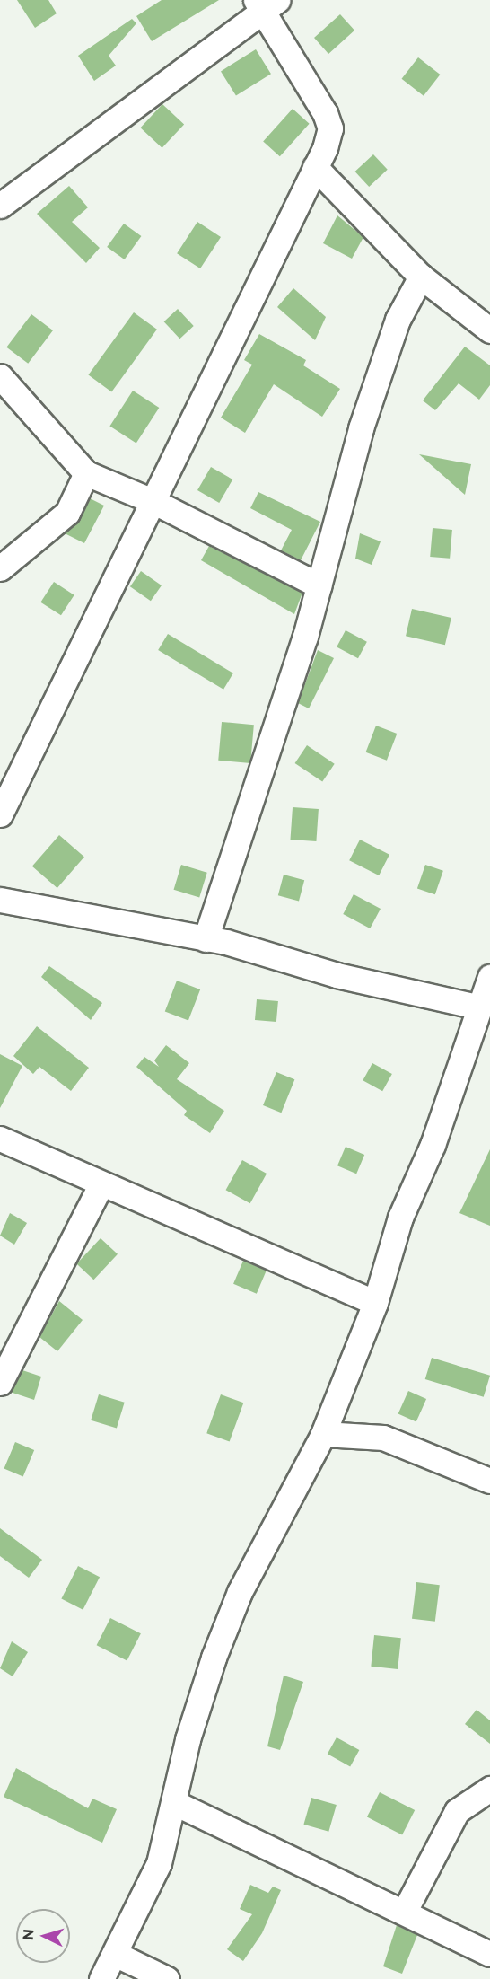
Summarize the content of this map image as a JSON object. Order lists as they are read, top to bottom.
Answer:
{
  "north": "left"
}
